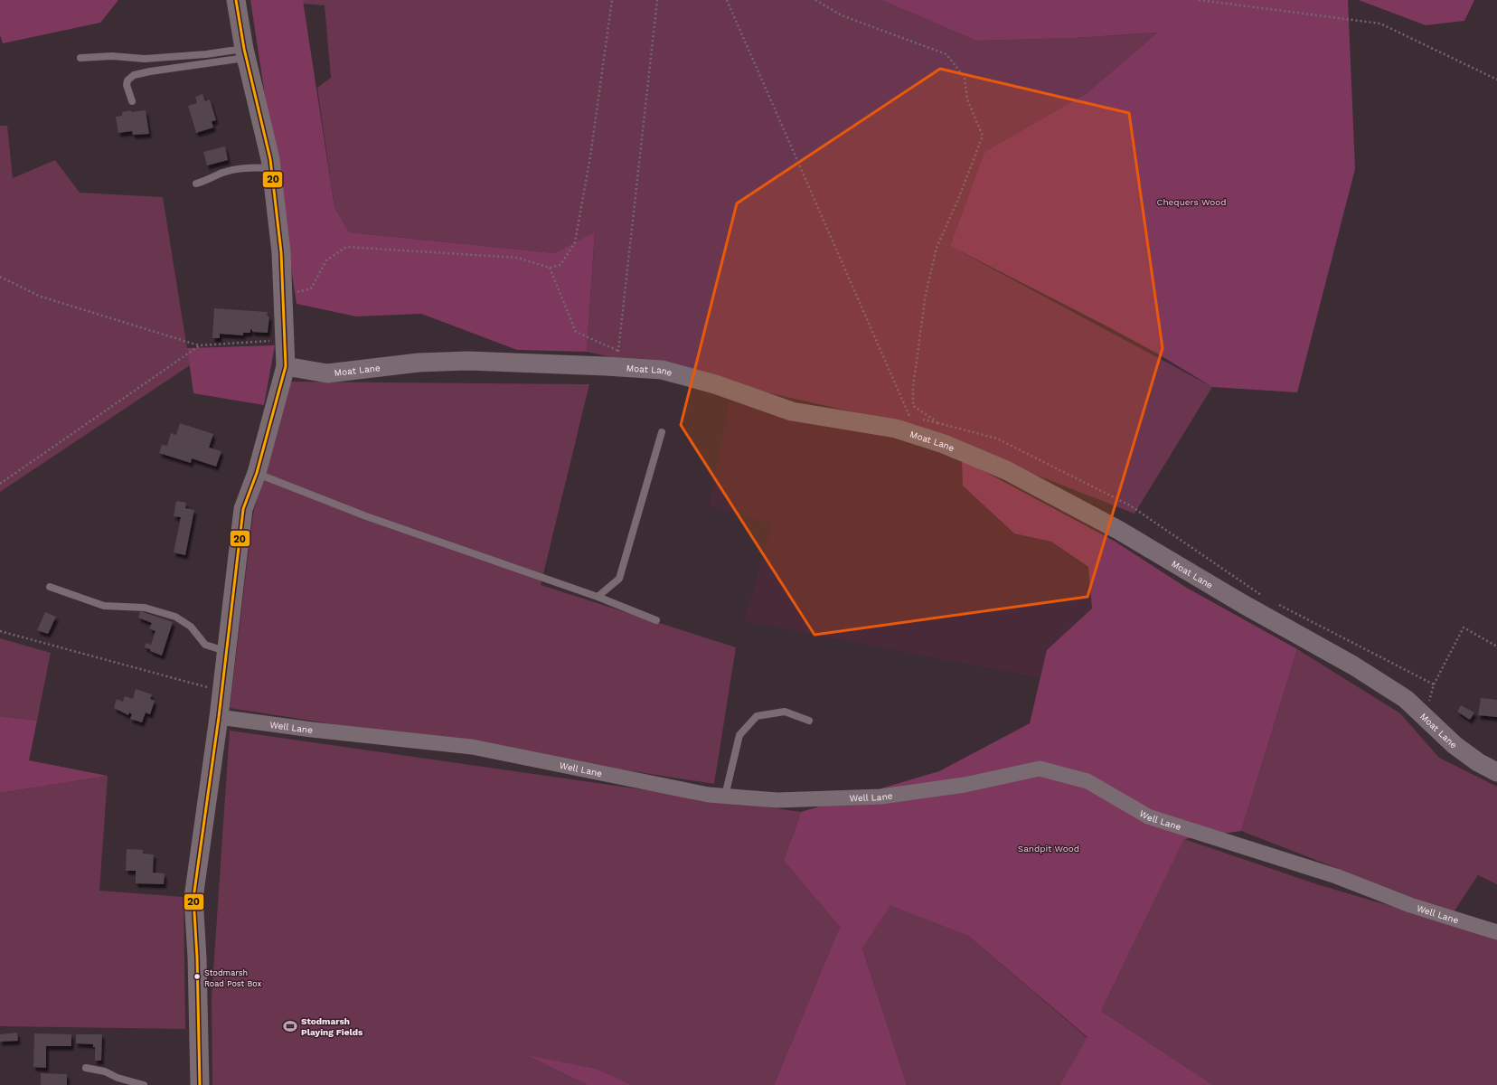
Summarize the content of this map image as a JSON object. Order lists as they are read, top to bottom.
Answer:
{
  "streets": {
    "street": ["Moat Lane", "Well Lane"]
  },
  "parks": ["Chequers Wood", "Sandpit Wood"],
  "places": {
    "other": ["Stodmarsh Road Post Box"],
    "sports": ["Stodmarsh Playing Fields"]
  },
  "lines": ["transit line 20"]
}
